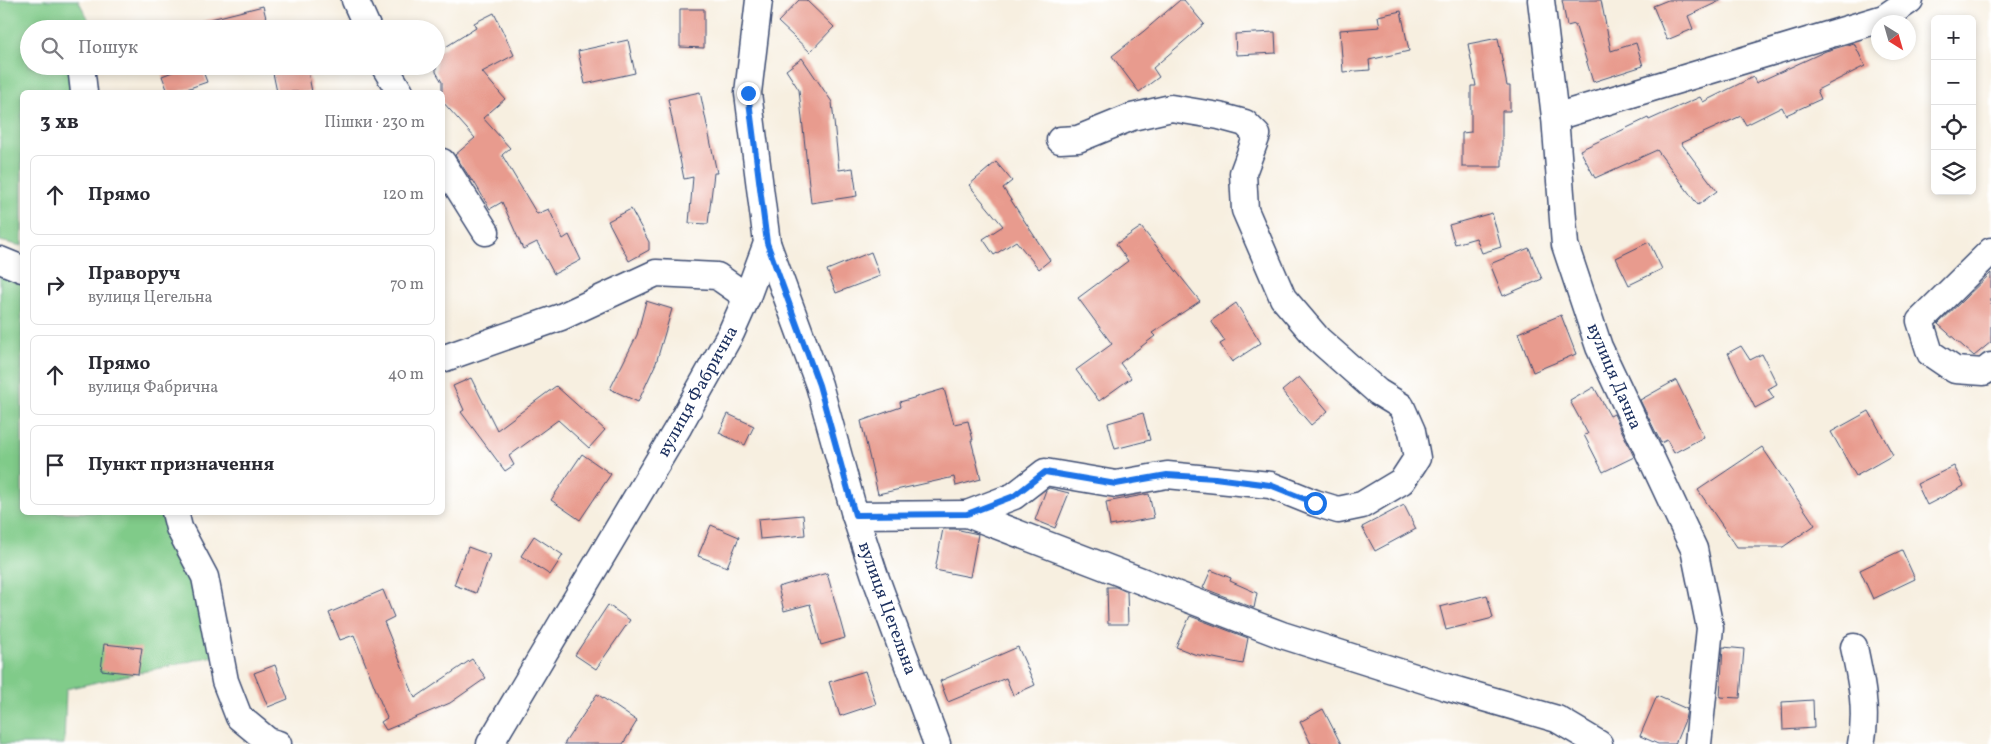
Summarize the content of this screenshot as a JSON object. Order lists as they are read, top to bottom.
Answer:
{
  "streets": {
    "street": ["вулиця Дачна", "вулиця Фабрична", "вулиця Цегельна"]
  },
  "crossings": [
    ["вулиця Фабрична", "вулиця Цегельна"]
  ],
  "north": "bottom right",
  "page": {
    "map_buttons": ["+", "−"],
    "search": "Пошук",
    "heading": ["3 хв", "Пішки · 230 m"],
    "list": [
      ["Прямо", "120 m"],
      ["Праворуч", "вулиця Цегельна", "70 m"],
      ["Прямо", "вулиця Фабрична", "40 m"],
      "Пункт призначення"
    ]
  }
}
